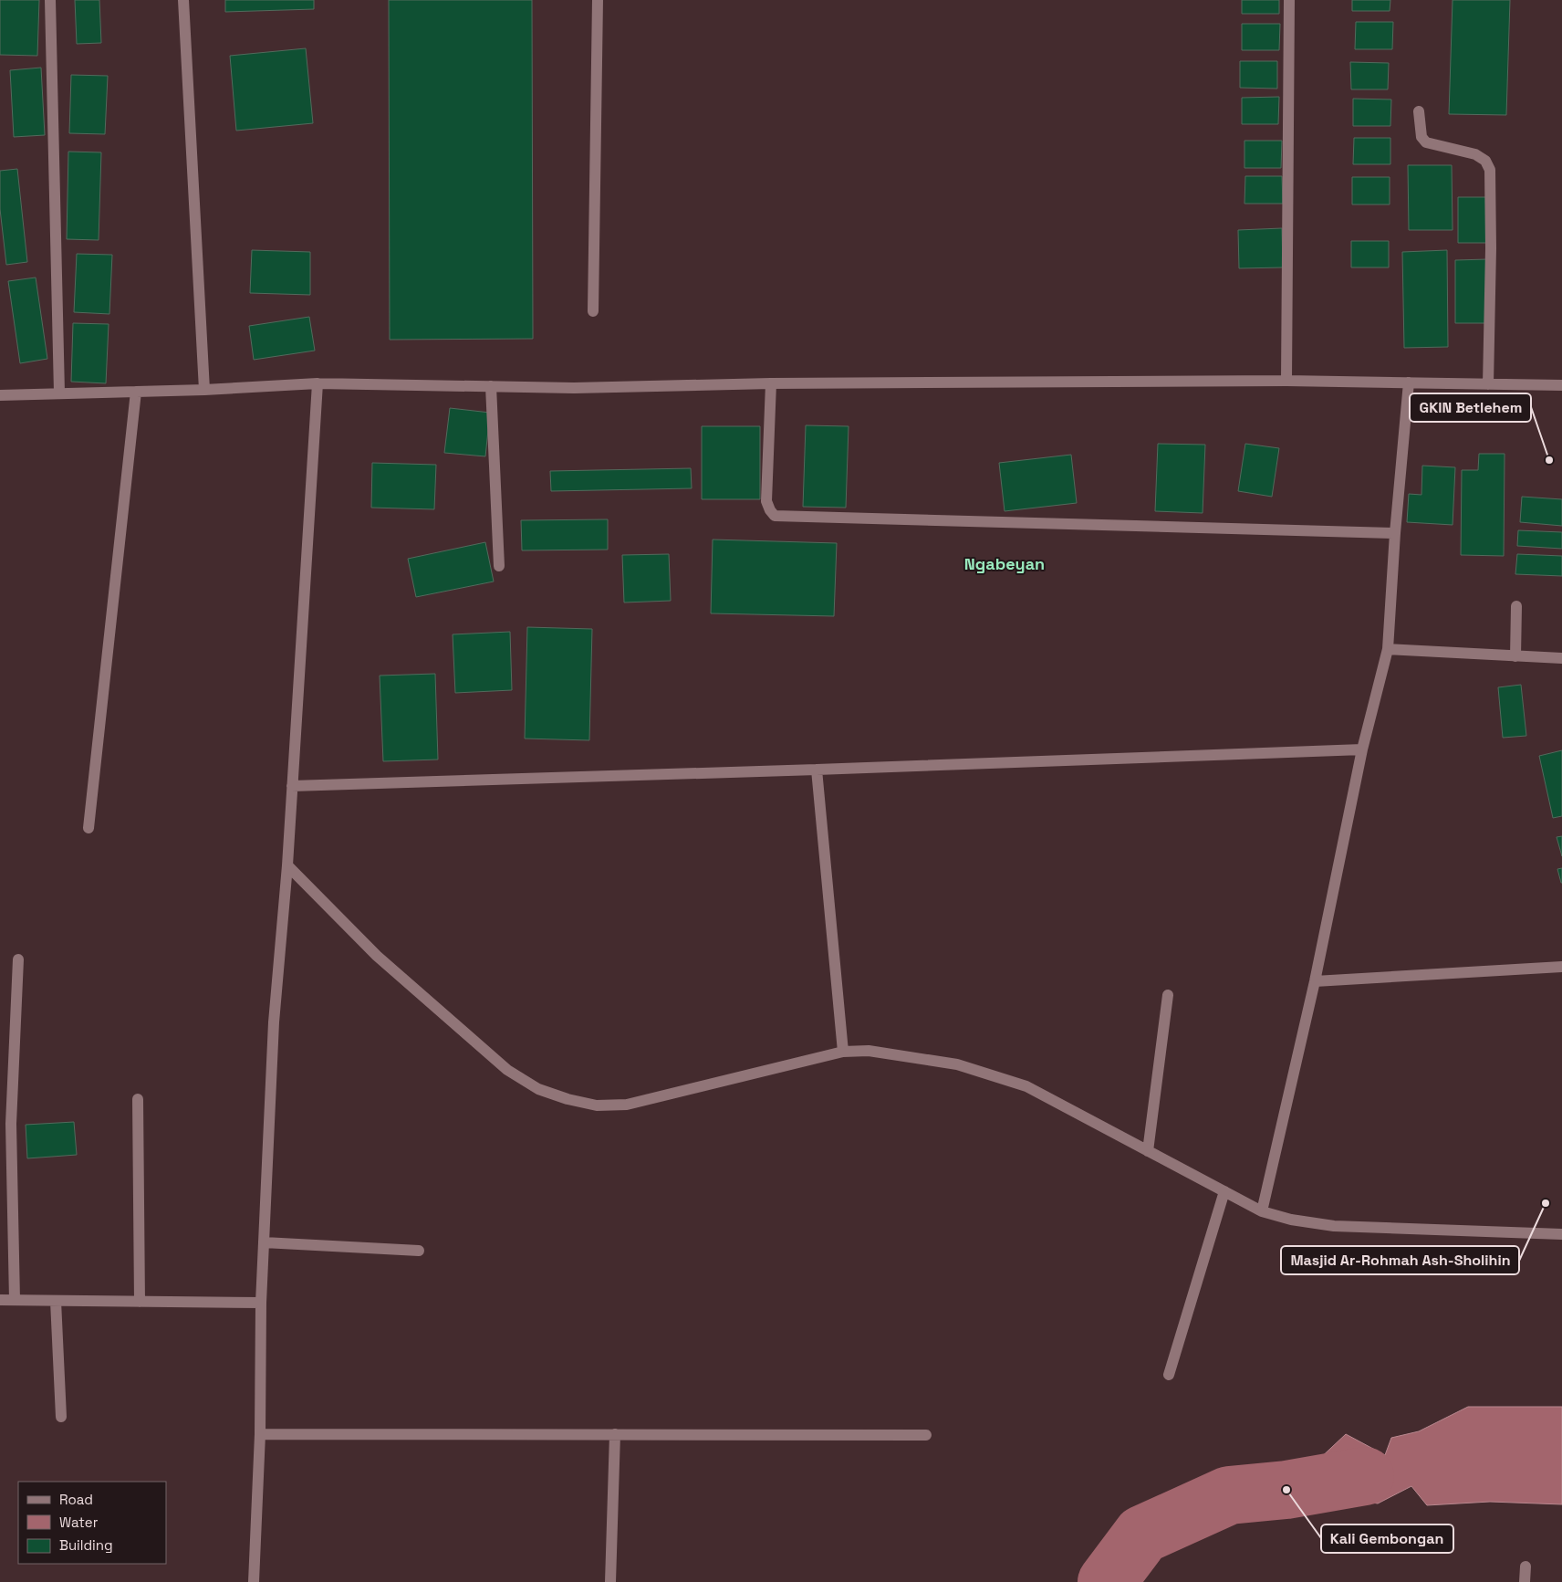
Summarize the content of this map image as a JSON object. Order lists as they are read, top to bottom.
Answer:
{
  "districts": ["Ngabeyan"],
  "places": ["GKIN Betlehem", "Masjid Ar-Rohmah Ash-Sholihin", "Kali Gembongan"],
  "legend": ["Road", "Water", "Building"]
}
